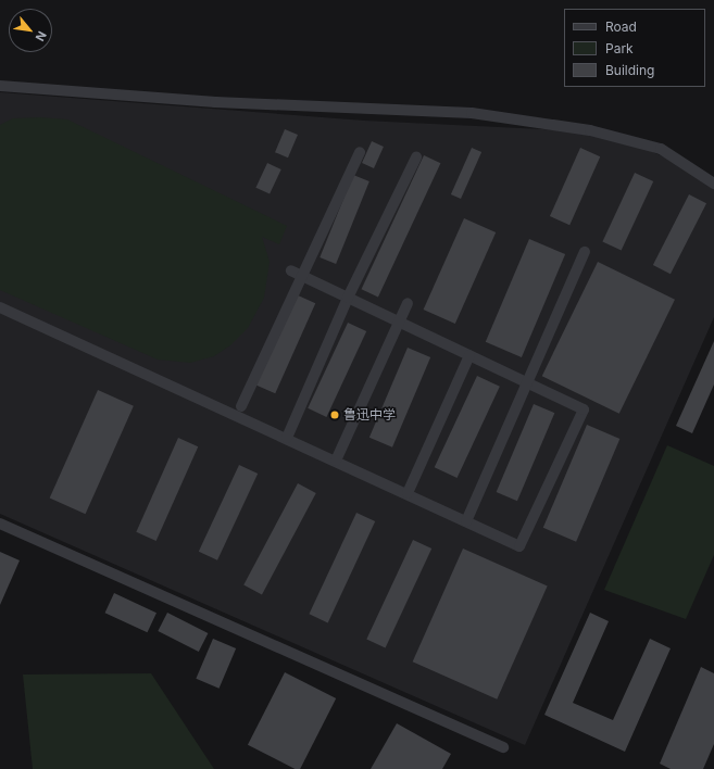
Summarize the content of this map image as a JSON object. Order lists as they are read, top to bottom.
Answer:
{
  "places": ["鲁迅中学"],
  "legend": ["Road", "Park", "Building"],
  "north": "bottom right"
}
